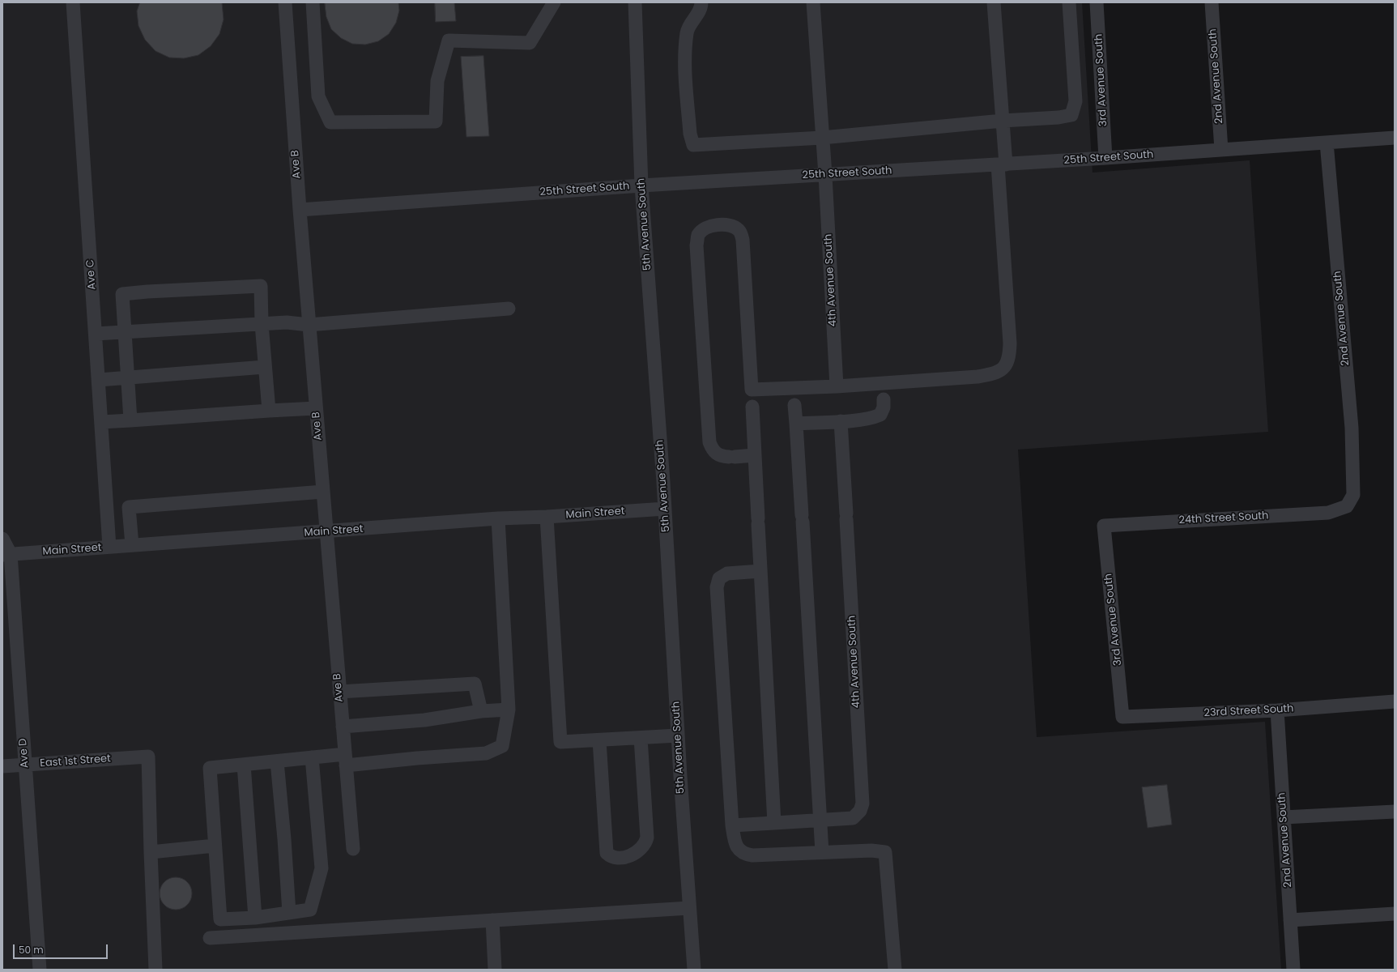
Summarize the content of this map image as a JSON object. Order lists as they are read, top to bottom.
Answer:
{
  "streets": {
    "street": [
      "2nd Avenue South",
      "3rd Avenue South",
      "25th Street South",
      "Ave B",
      "5th Avenue South",
      "Ave C",
      "4th Avenue South",
      "Main Street",
      "24th Street South",
      "23rd Street South",
      "Ave D",
      "East 1st Street"
    ]
  },
  "crossings": [
    ["2nd Avenue South", "25th Street South"],
    ["2nd Avenue South", "24th Street South"],
    ["2nd Avenue South", "23rd Street South"],
    ["3rd Avenue South", "25th Street South"],
    ["3rd Avenue South", "24th Street South"],
    ["3rd Avenue South", "23rd Street South"],
    ["25th Street South", "Ave B"],
    ["25th Street South", "5th Avenue South"],
    ["25th Street South", "4th Avenue South"],
    ["Ave B", "Main Street"],
    ["5th Avenue South", "Main Street"],
    ["Ave C", "Main Street"],
    ["Main Street", "Ave D"],
    ["Ave D", "East 1st Street"]
  ],
  "scale_bar": "50 m"
}
